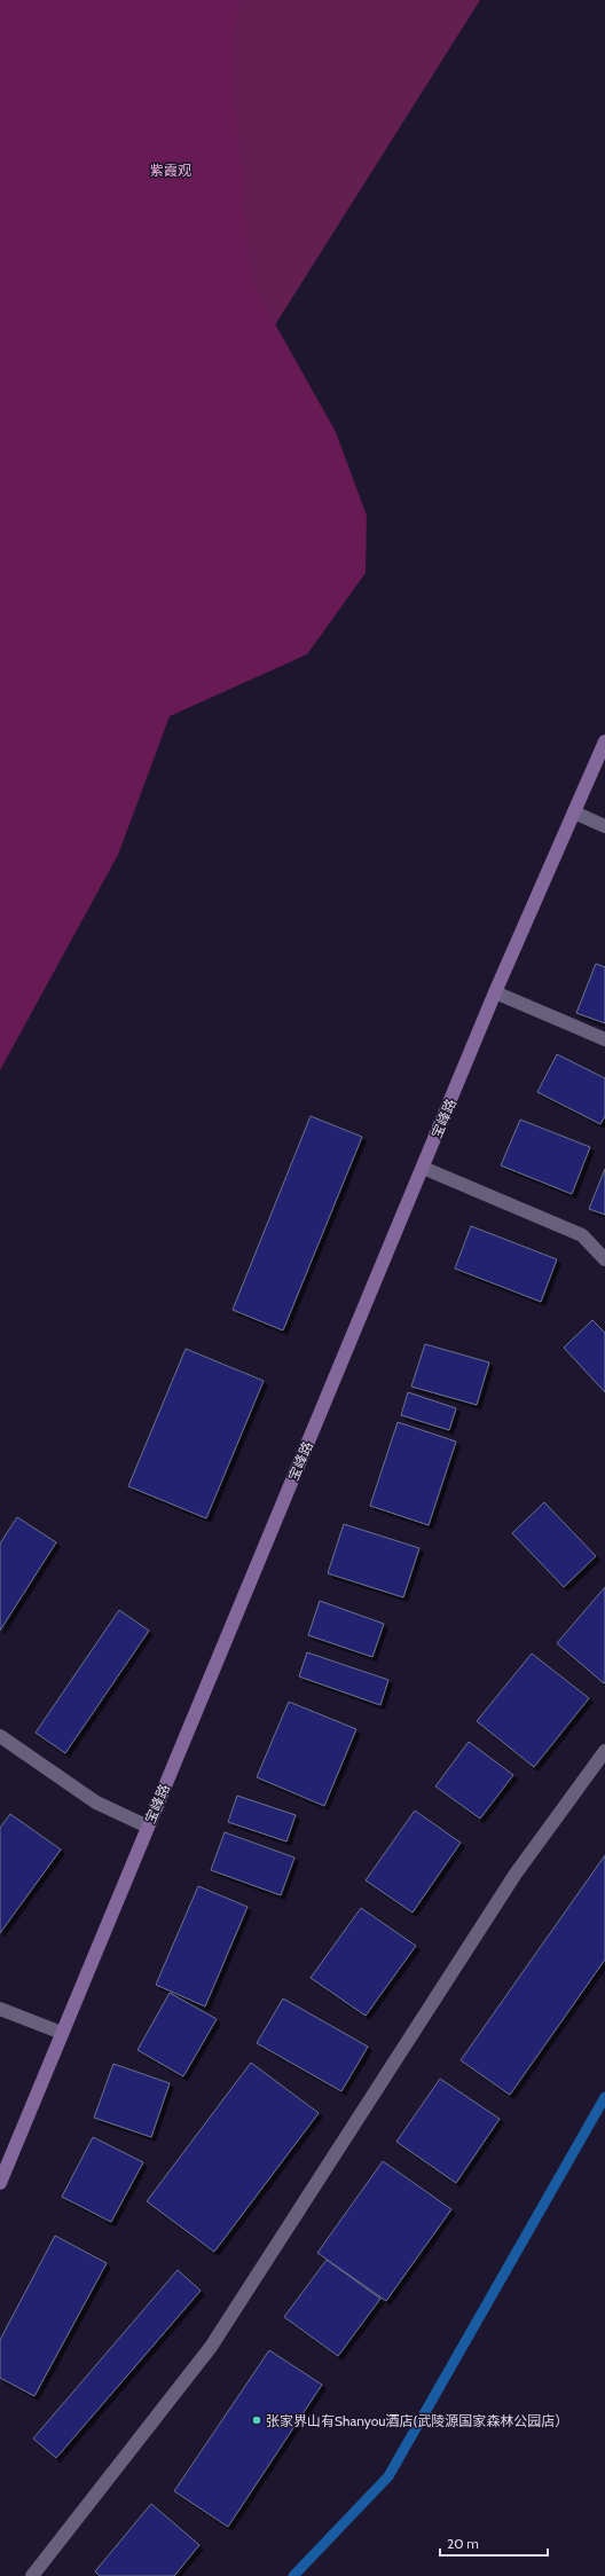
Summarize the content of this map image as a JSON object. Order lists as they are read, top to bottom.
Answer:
{
  "streets": {
    "street": ["宝峰路"]
  },
  "parks": ["紫霞观"],
  "places": ["张家界山有Shanyou酒店(武陵源国家森林公园店）"],
  "scale_bar": "20 m"
}
